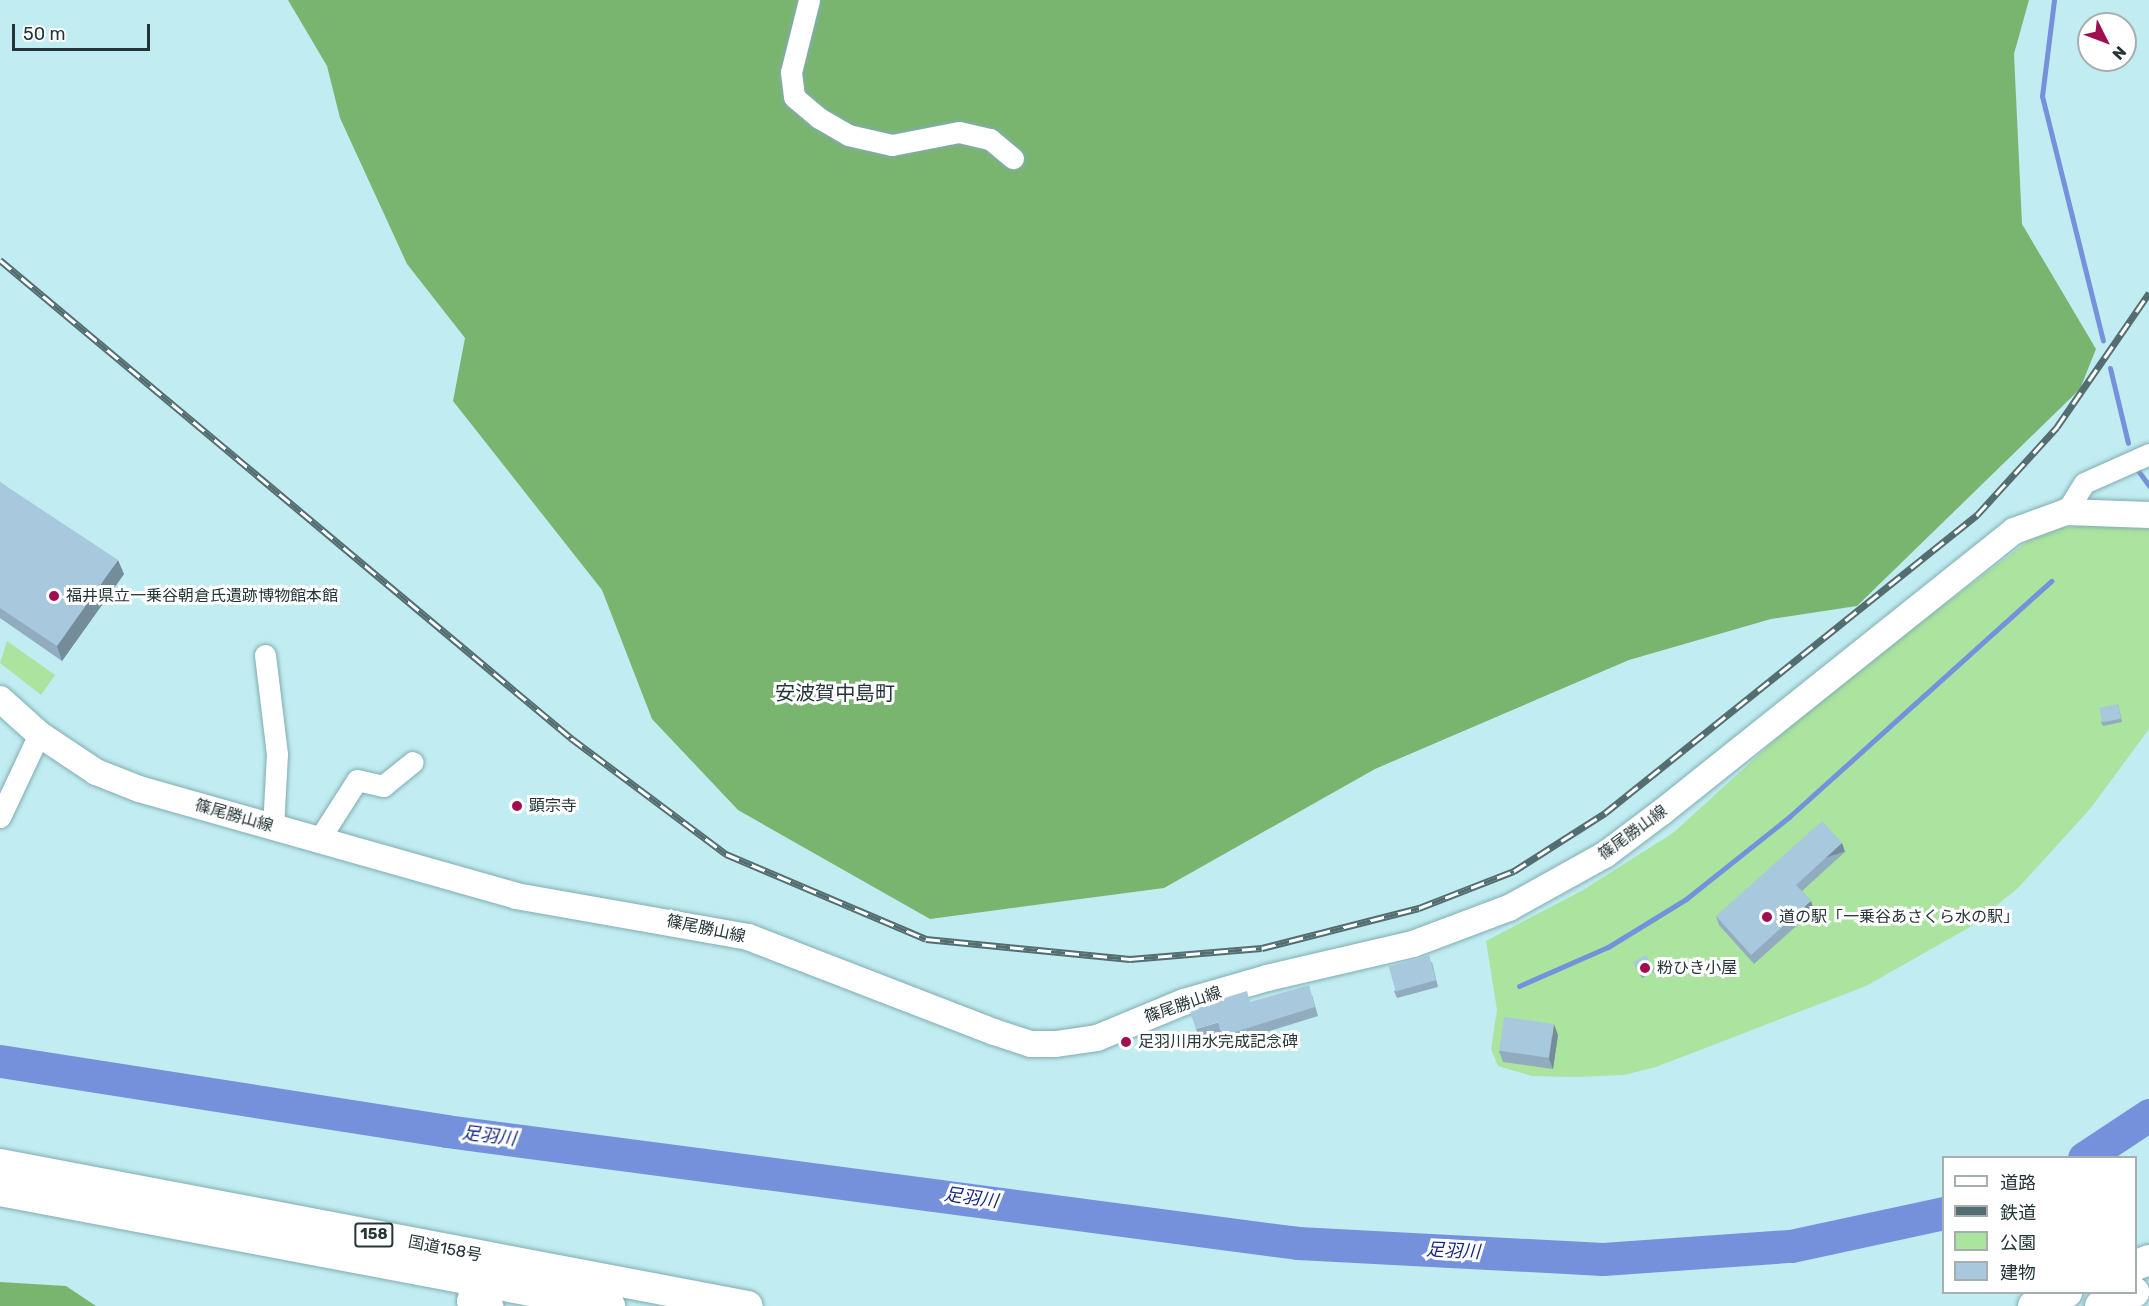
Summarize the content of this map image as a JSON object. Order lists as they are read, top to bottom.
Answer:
{
  "streets": {
    "highway": ["158", "国道158号"],
    "main road": ["篠尾勝山線"]
  },
  "districts": ["安波賀中島町"],
  "water": ["足羽川"],
  "places": [
    "福井県立一乗谷朝倉氏遺跡博物館本館",
    "顕宗寺",
    "道の駅「一乗谷あさくら水の駅」",
    "粉ひき小屋",
    "足羽川用水完成記念碑"
  ],
  "legend": [
    "道路",
    "鉄道",
    "公園",
    "建物"
  ],
  "scale_bar": "50 m",
  "north": "bottom right"
}
